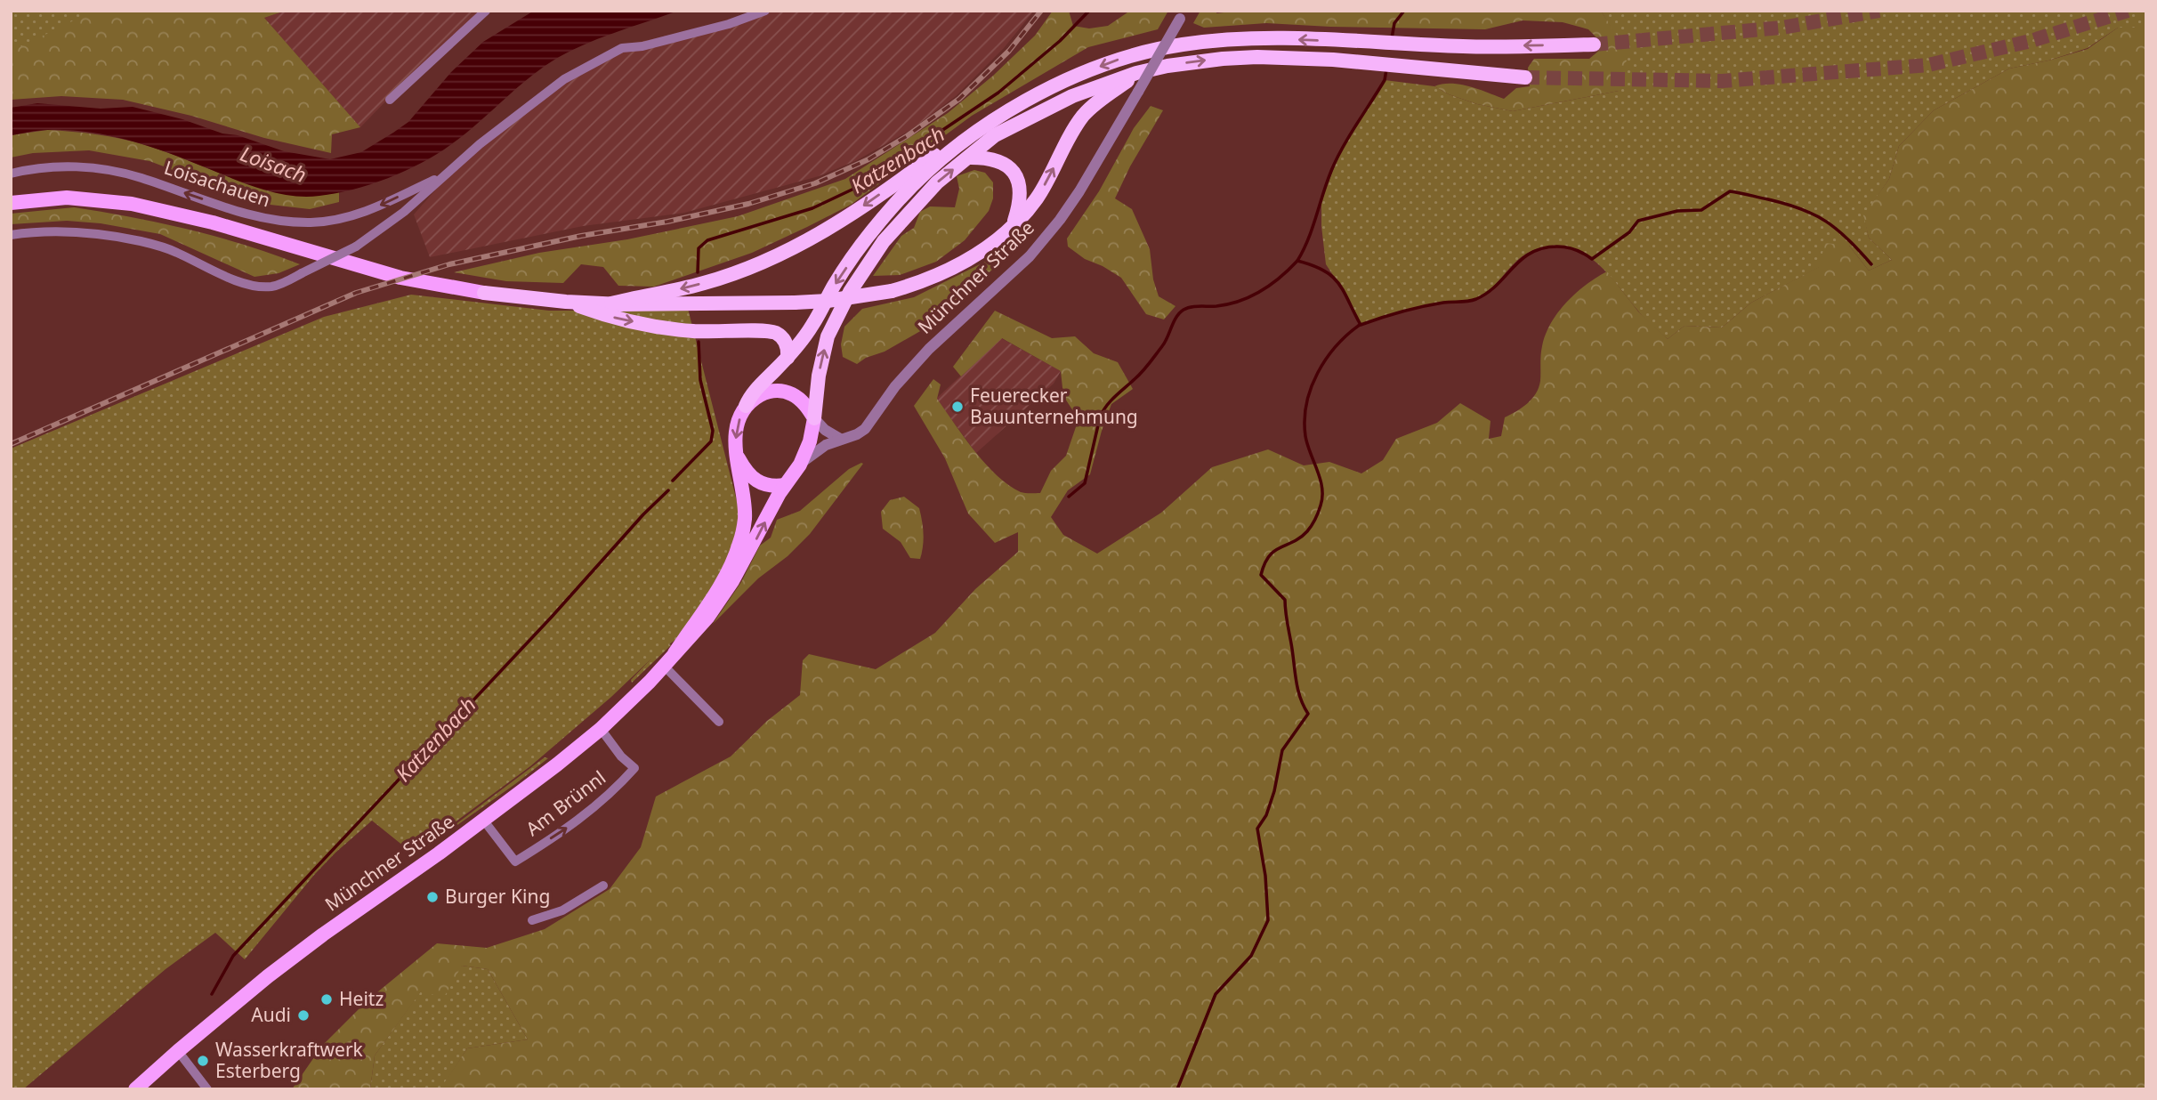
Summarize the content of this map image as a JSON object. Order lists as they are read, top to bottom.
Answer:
{
  "streets": {
    "main road": ["Münchner Straße"],
    "street": ["Loisachauen", "Am Brünnl"]
  },
  "crossings": [
    ["Münchner Straße", "Am Brünnl"]
  ],
  "water": ["Katzenbach", "Loisach"],
  "places": [
    "Feuerecker Bauunternehmung",
    "Burger King",
    "Heitz",
    "Audi",
    "Wasserkraftwerk Esterberg"
  ]
}
